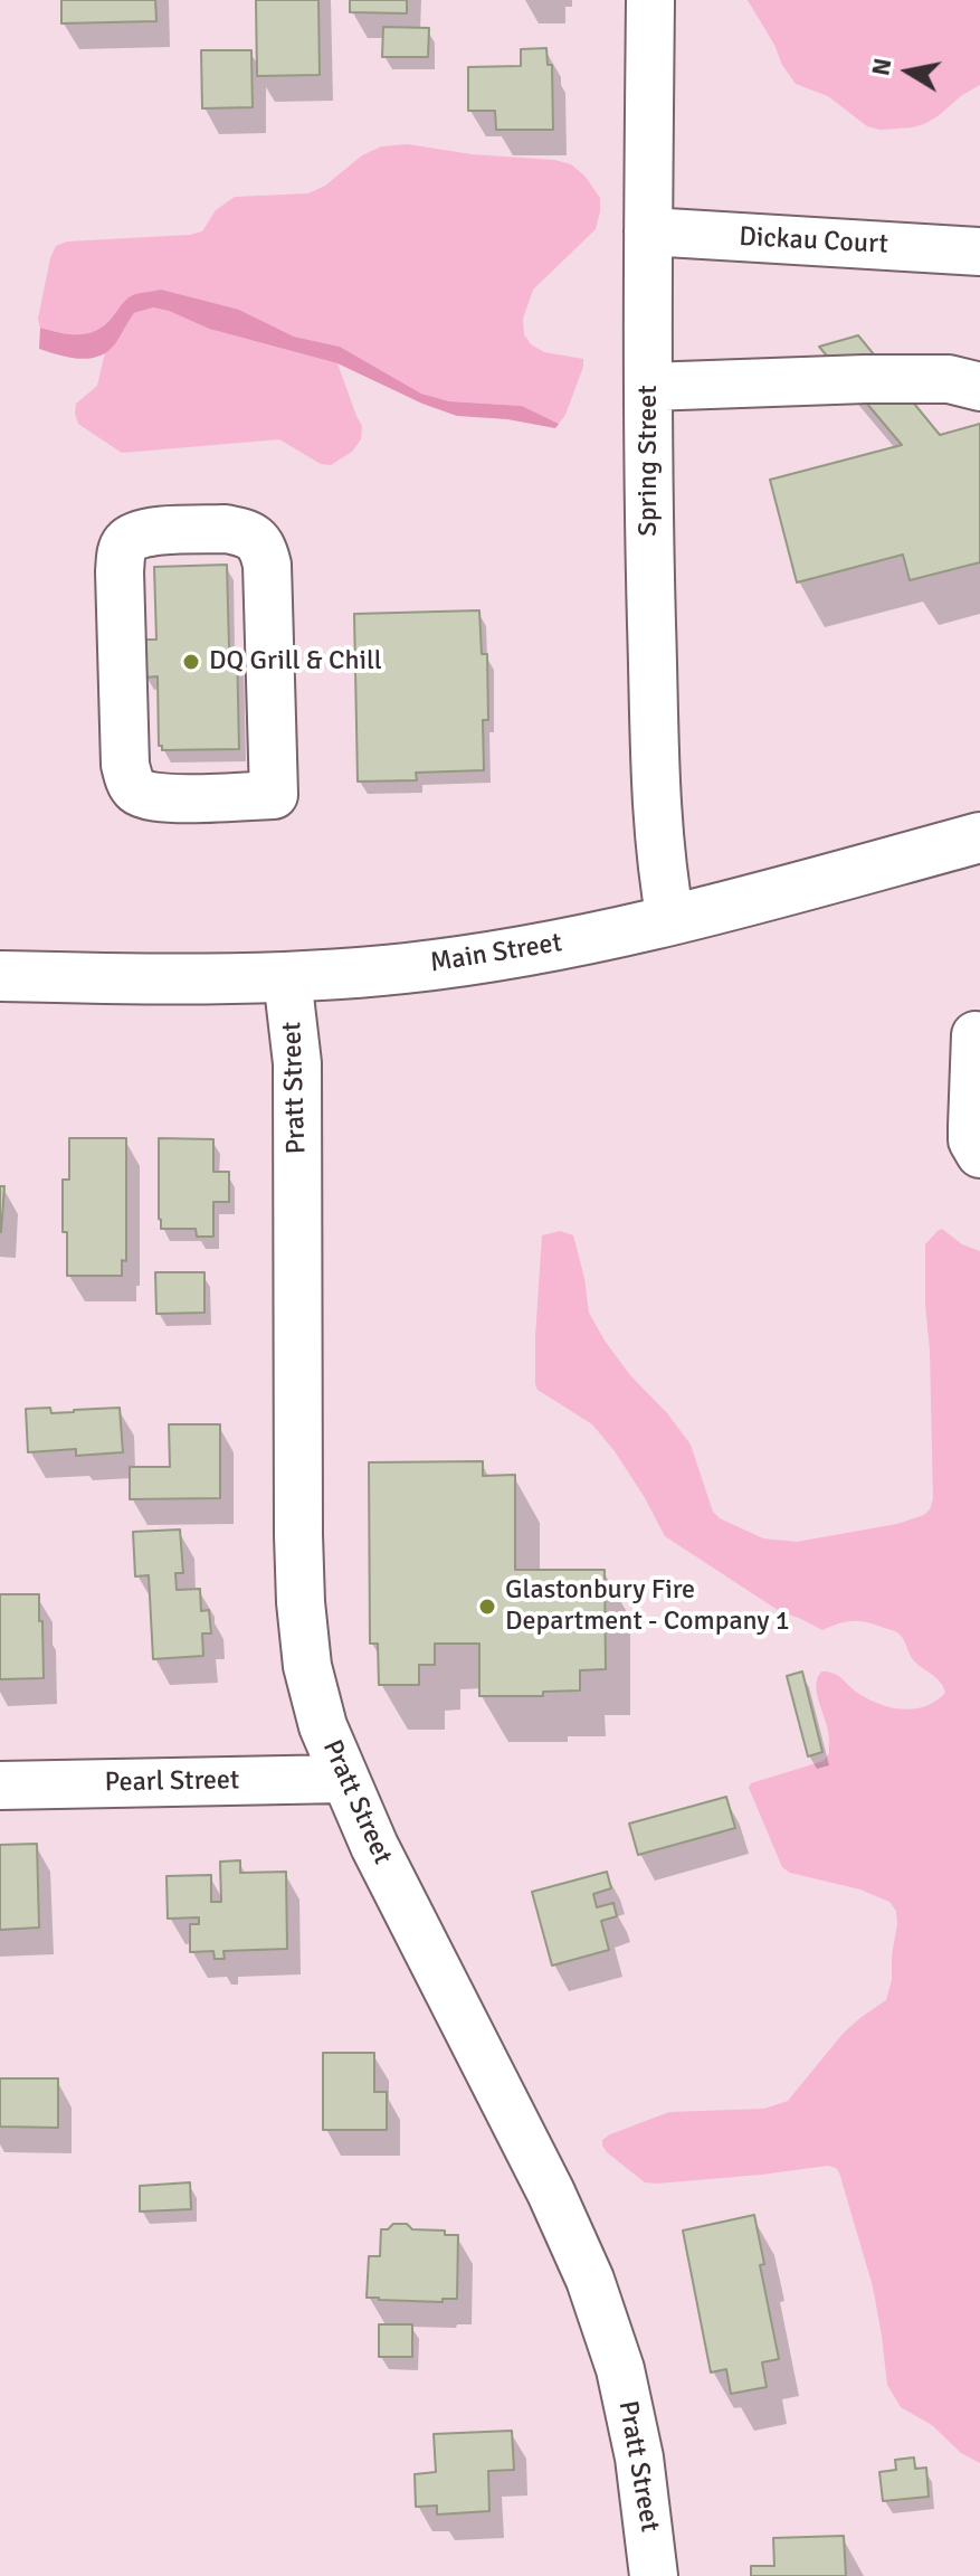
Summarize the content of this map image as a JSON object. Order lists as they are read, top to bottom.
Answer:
{
  "streets": {
    "main road": ["Main Street"],
    "street": [
      "Dickau Court",
      "Spring Street",
      "Pratt Street",
      "Pearl Street"
    ]
  },
  "crossings": [
    ["Dickau Court", "Spring Street"],
    ["Spring Street", "Main Street"],
    ["Main Street", "Pratt Street"],
    ["Pratt Street", "Pearl Street"]
  ],
  "places": ["DQ Grill & Chill", "Glastonbury Fire Department - Company 1"],
  "north": "left"
}
